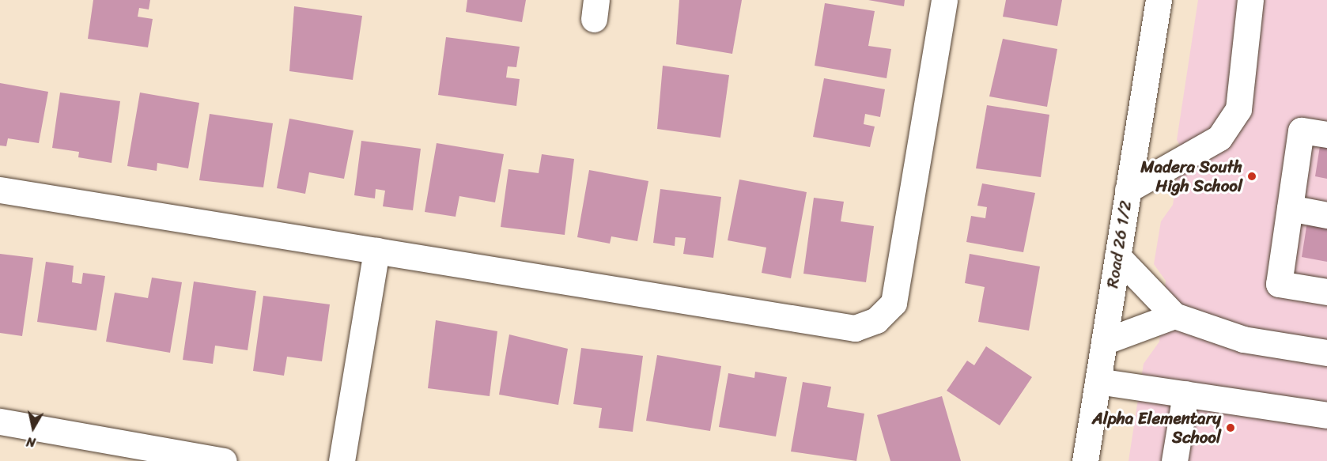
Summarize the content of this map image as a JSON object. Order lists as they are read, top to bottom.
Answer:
{
  "streets": {
    "street": ["Road 26 1/2"]
  },
  "places": ["Madera South High School", "Alpha Elementary School"],
  "north": "bottom"
}
